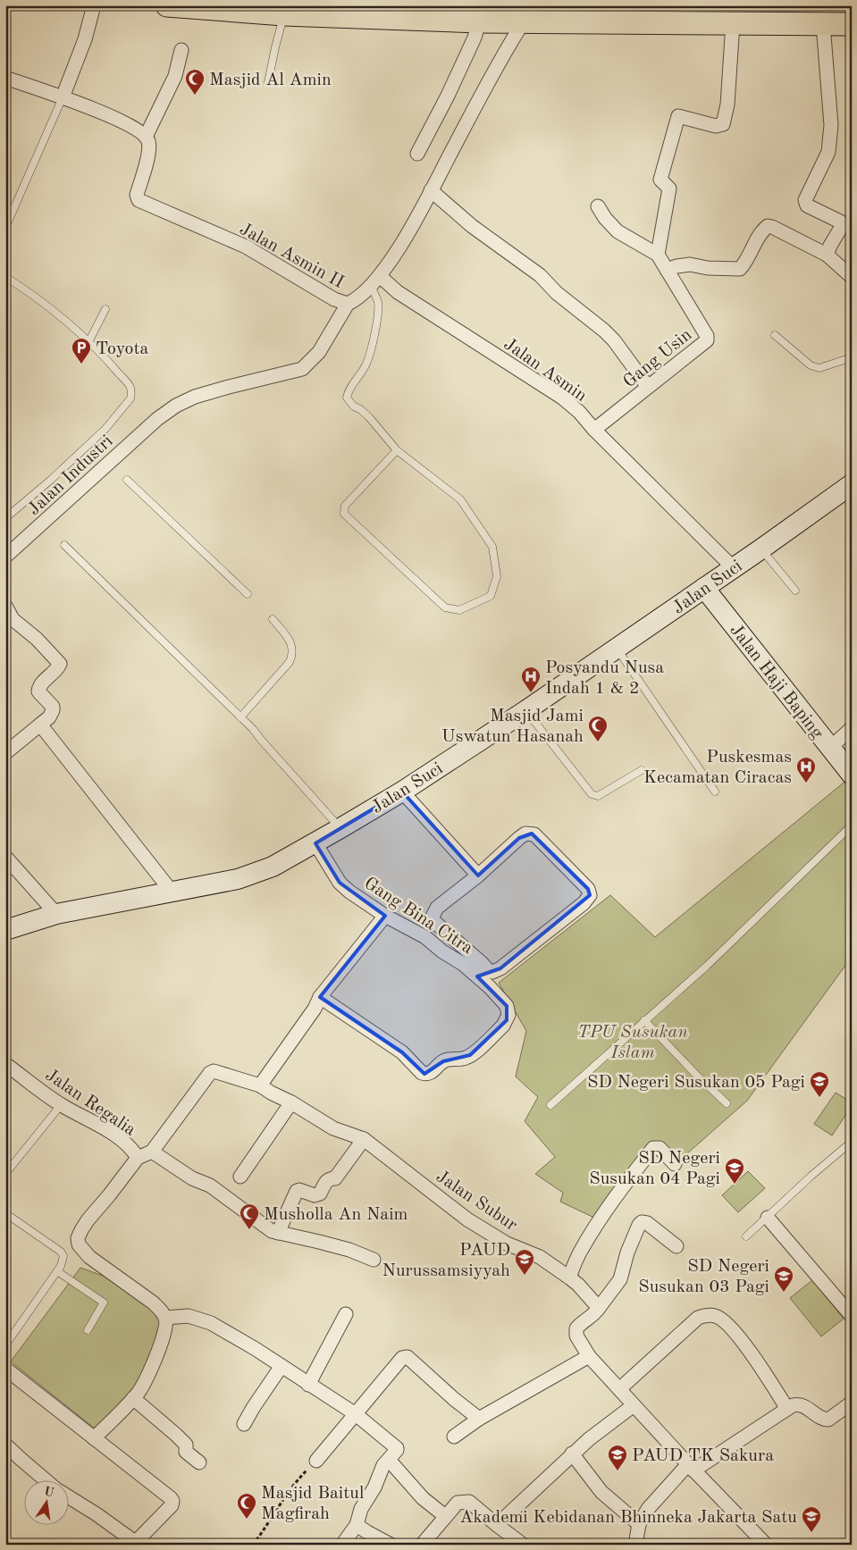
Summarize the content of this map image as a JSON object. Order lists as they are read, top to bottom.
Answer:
{
  "streets": {
    "street": [
      "Jalan Asmin II",
      "Gang Usin",
      "Jalan Asmin",
      "Jalan Industri",
      "Jalan Suci",
      "Jalan Haji Baping",
      "Gang Bina Citra",
      "Jalan Regalia",
      "Jalan Subur"
    ]
  },
  "crossings": [
    ["Jalan Asmin II", "Jalan Asmin"],
    ["Jalan Asmin II", "Jalan Industri"],
    ["Gang Usin", "Jalan Asmin"],
    ["Jalan Asmin", "Jalan Suci"],
    ["Jalan Suci", "Jalan Haji Baping"],
    ["Jalan Suci", "Gang Bina Citra"]
  ],
  "parks": ["TPU Susukan Islam"],
  "places": {
    "mosque": [
      "Masjid Al Amin",
      "Masjid Jami Uswatun Hasanah",
      "Musholla An Naim",
      "Masjid Baitul Magfirah"
    ],
    "parking": ["Toyota"],
    "hospital": ["Posyandu Nusa Indah 1 & 2", "Puskesmas Kecamatan Ciracas"],
    "school or university": [
      "SD Negeri Susukan 05 Pagi",
      "SD Negeri Susukan 04 Pagi",
      "PAUD Nurussamsiyyah",
      "SD Negeri Susukan 03 Pagi",
      "PAUD TK Sakura",
      "Akademi Kebidanan Bhinneka Jakarta Satu"
    ]
  },
  "north": "top"
}
